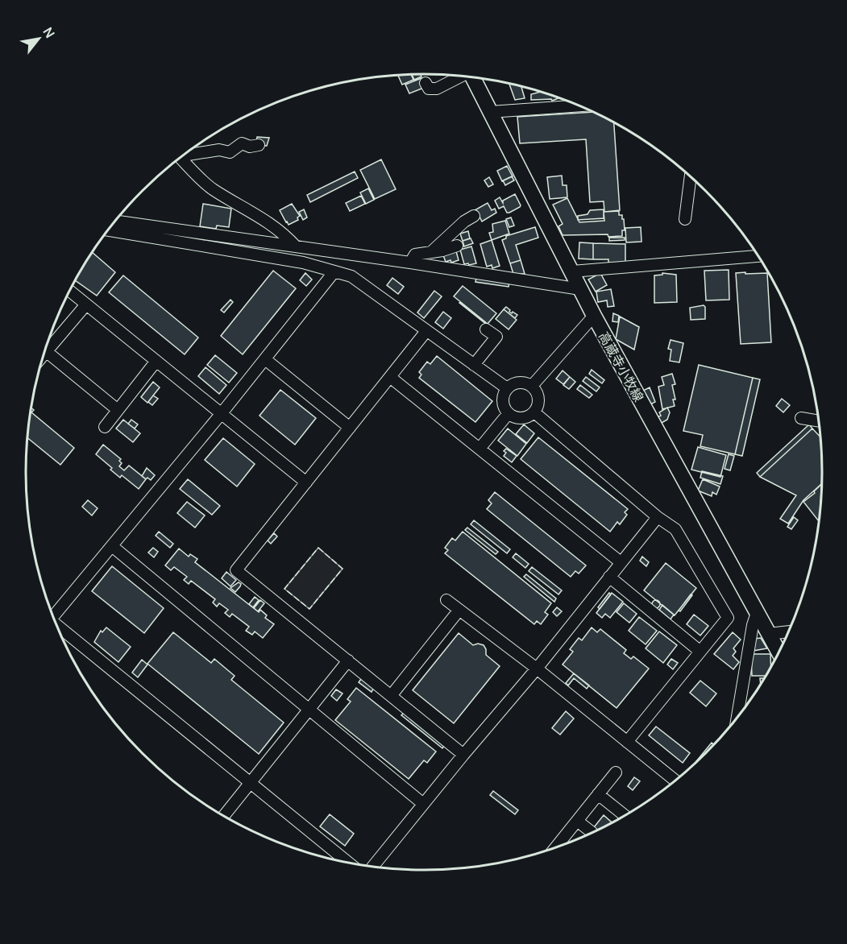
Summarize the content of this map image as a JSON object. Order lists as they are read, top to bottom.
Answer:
{
  "streets": {
    "main road": ["高蔵寺小牧線"]
  },
  "north": "top right"
}
